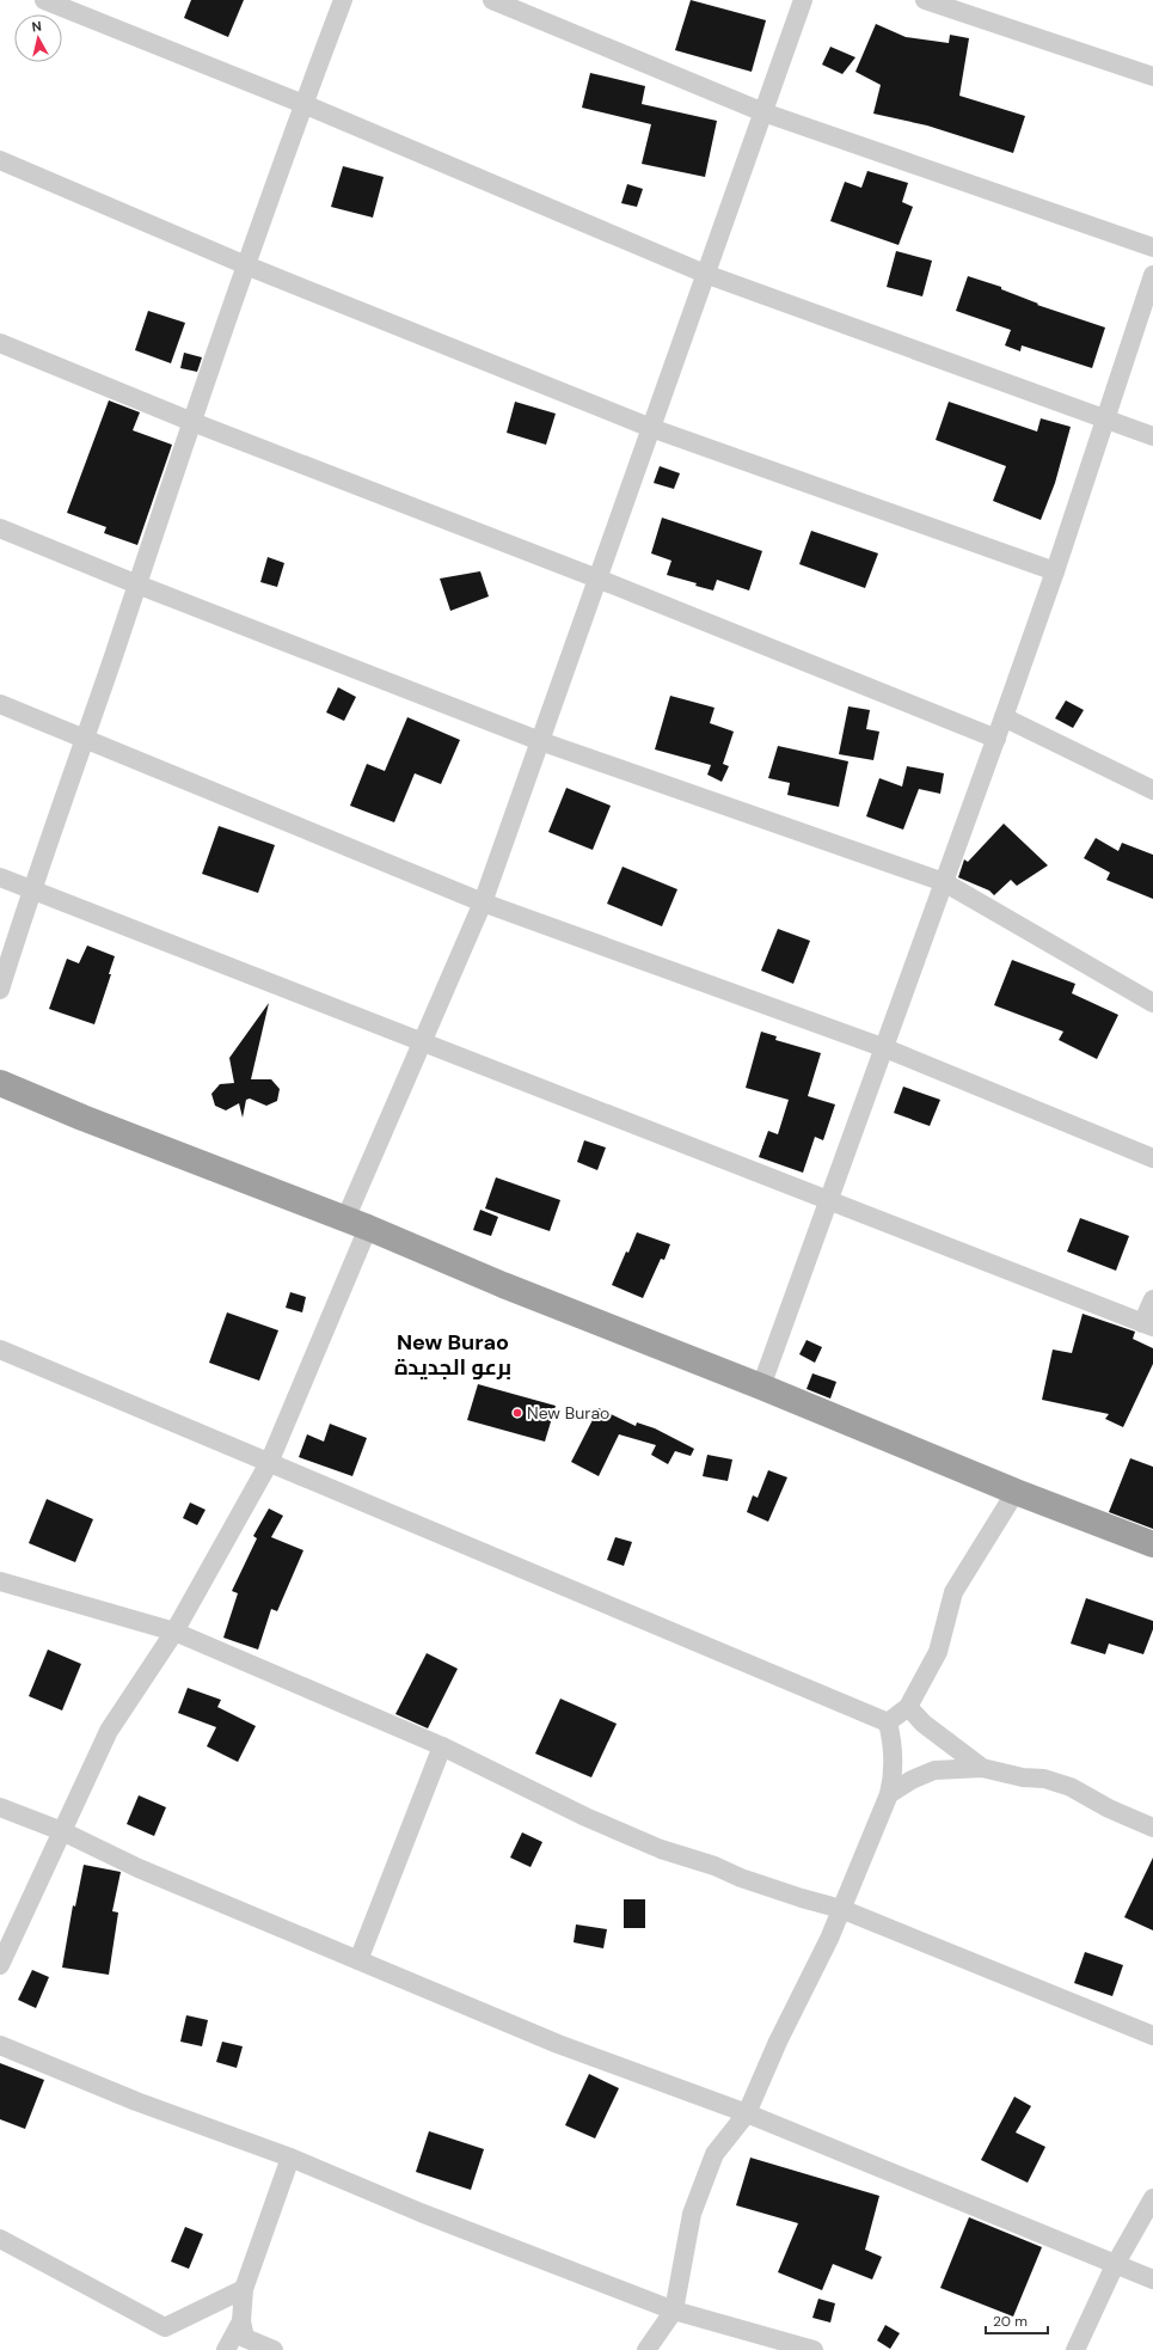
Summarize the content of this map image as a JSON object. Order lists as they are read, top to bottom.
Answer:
{
  "districts": ["New Burao برعو الجديدة"],
  "places": ["New Burao"],
  "scale_bar": "20 m",
  "north": "top"
}
